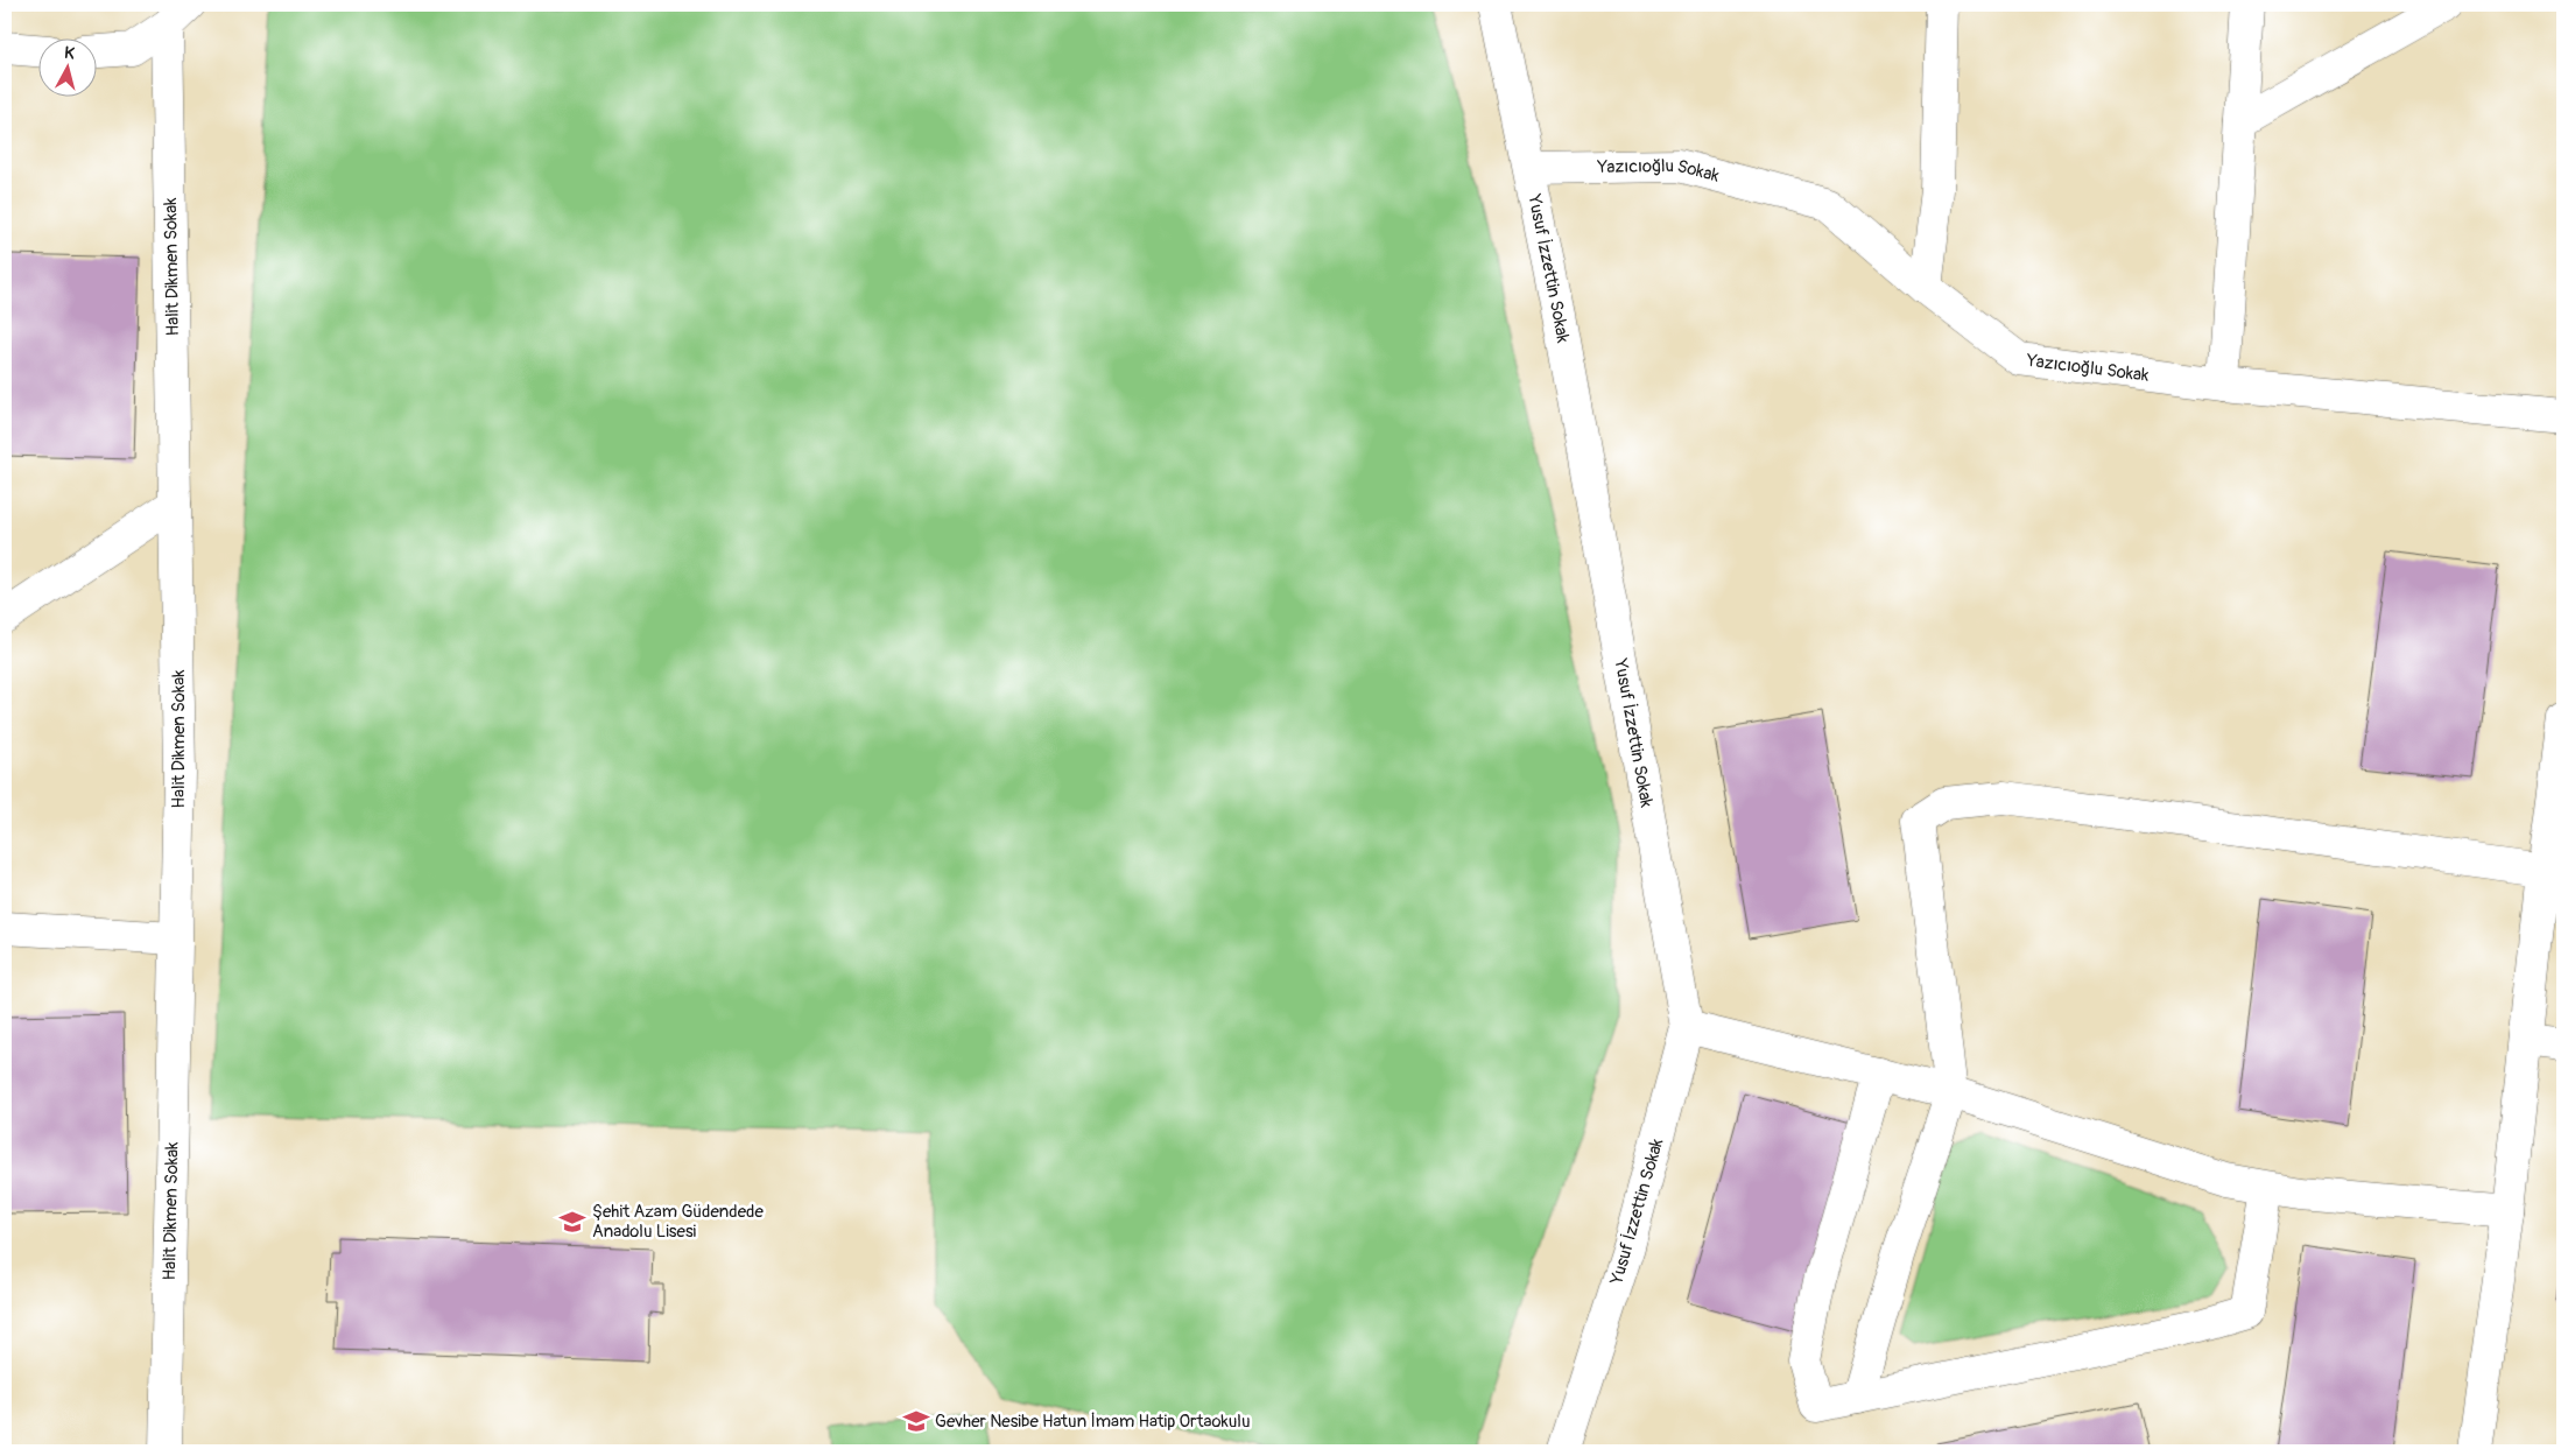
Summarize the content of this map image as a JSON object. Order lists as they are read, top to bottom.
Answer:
{
  "streets": {
    "street": ["Yazıcıoğlu Sokak", "Halit Dikmen Sokak", "Yusuf İzzettin Sokak"]
  },
  "crossings": [
    ["Yazıcıoğlu Sokak", "Yusuf İzzettin Sokak"]
  ],
  "places": {
    "school or university": ["Şehit Azam Güdendede Anadolu Lisesi", "Gevher Nesibe Hatun İmam Hatip Ortaokulu"]
  },
  "north": "top"
}
